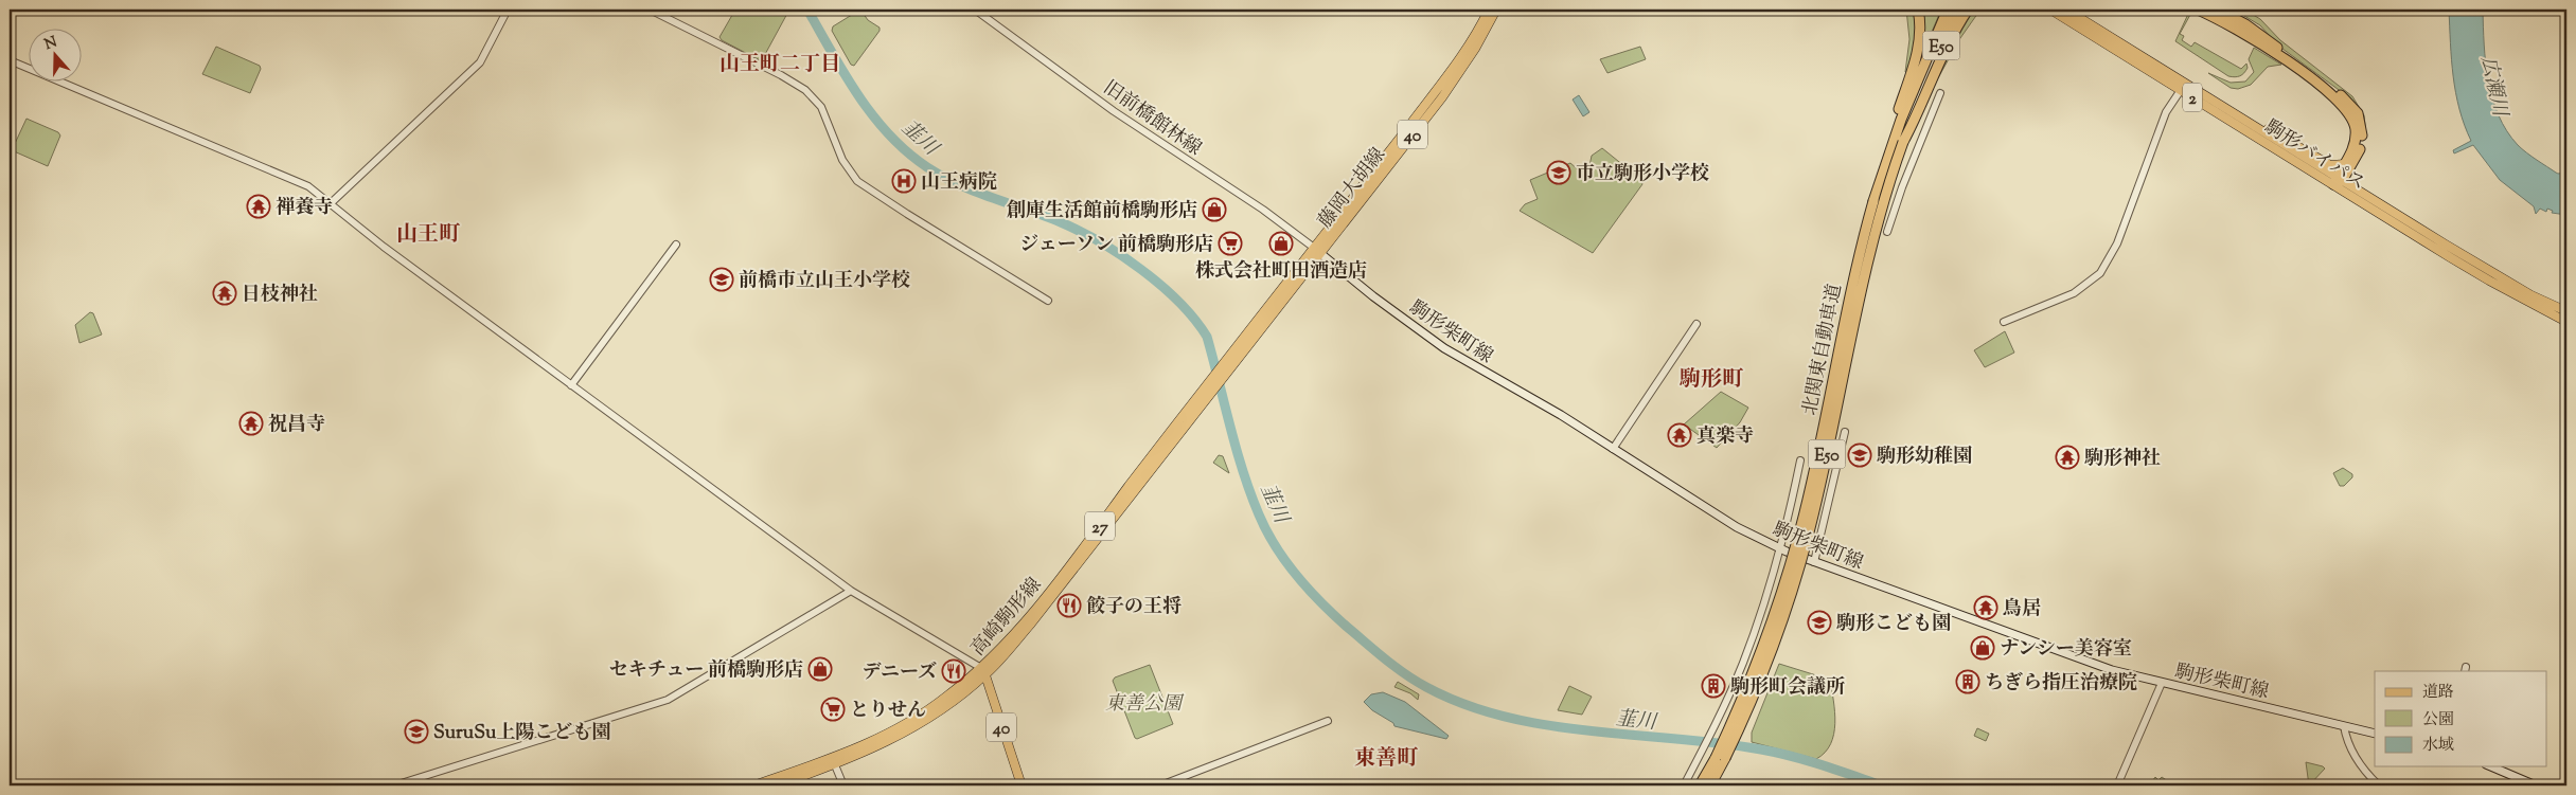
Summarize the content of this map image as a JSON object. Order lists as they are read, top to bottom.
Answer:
{
  "streets": {
    "highway": ["E50", "北関東自動車道"],
    "main road": [
      "2",
      "40",
      "駒形バイパス",
      "藤岡大胡線",
      "駒形柴町線",
      "27",
      "高崎駒形線"
    ],
    "street": ["旧前橋館林線"]
  },
  "crossings": [
    ["旧前橋館林線", "藤岡大胡線"],
    ["旧前橋館林線", "駒形柴町線"],
    ["旧前橋館林線", "高崎駒形線"],
    ["40", "高崎駒形線"],
    ["藤岡大胡線", "駒形柴町線"],
    ["藤岡大胡線", "高崎駒形線"],
    ["駒形柴町線", "高崎駒形線"]
  ],
  "districts": [
    "山王町二丁目",
    "山王町",
    "駒形町",
    "東善町"
  ],
  "water": ["広瀬川", "韮川"],
  "parks": ["東善公園"],
  "places": {
    "school or university": [
      "市立駒形小学校",
      "前橋市立山王小学校",
      "駒形幼稚園",
      "駒形こども園",
      "SuruSu上陽こども園"
    ],
    "hospital": ["山王病院"],
    "temple": [
      "禅養寺",
      "日枝神社",
      "祝昌寺",
      "真楽寺",
      "駒形神社",
      "鳥居"
    ],
    "shop": [
      "創庫生活館前橋駒形店",
      "株式会社町田酒造店",
      "ナンシー美容室",
      "セキチュー 前橋駒形店"
    ],
    "supermarket": ["ジェーソン 前橋駒形店", "とりせん"],
    "restaurant": ["餃子の王将", "デニーズ"],
    "building": ["ちぎら指圧治療院", "駒形町会議所"]
  },
  "legend": ["道路", "公園", "水域"],
  "north": "top"
}
